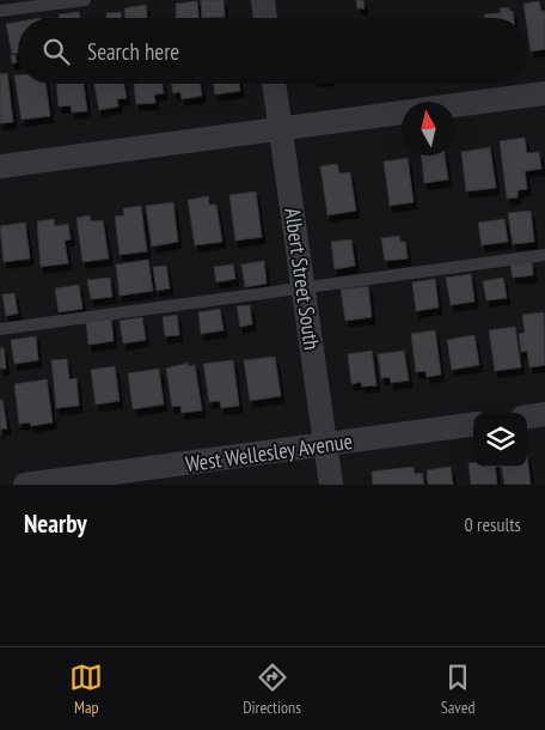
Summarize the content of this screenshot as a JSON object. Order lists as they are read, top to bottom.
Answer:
{
  "streets": {
    "street": ["Albert Street South", "West Wellesley Avenue"]
  },
  "crossings": [
    ["Albert Street South", "West Wellesley Avenue"]
  ],
  "north": "top",
  "page": {
    "search": "Search here",
    "heading": ["Nearby", "0 results"],
    "nav": ["Map", "Directions", "Saved"]
  }
}
